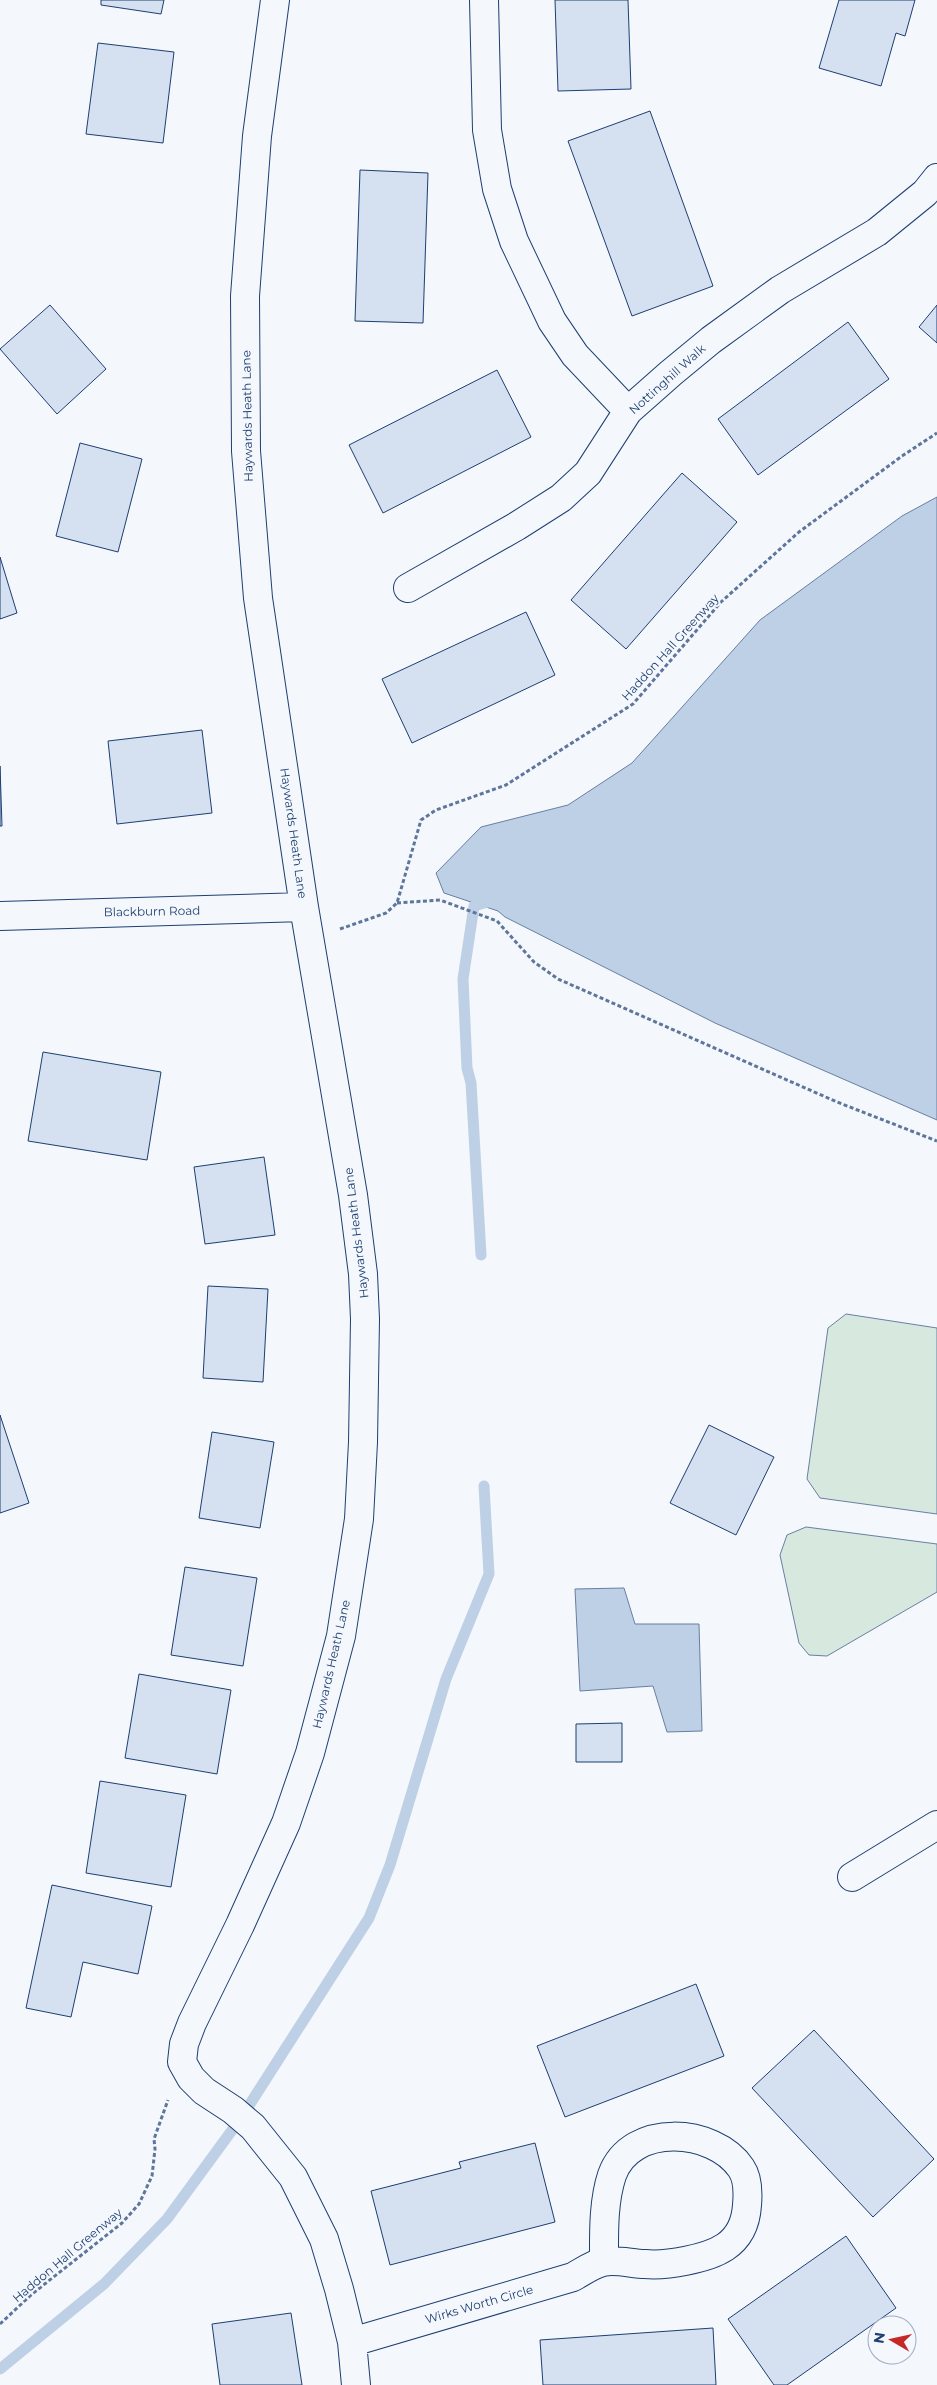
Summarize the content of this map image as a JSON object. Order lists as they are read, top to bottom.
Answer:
{
  "streets": {
    "street": [
      "Nottinghill Walk",
      "Haywards Heath Lane",
      "Blackburn Road",
      "Wirks Worth Circle"
    ],
    "path": ["Haddon Hall Greenway"]
  },
  "crossings": [
    ["Haywards Heath Lane", "Blackburn Road"],
    ["Haywards Heath Lane", "Wirks Worth Circle"]
  ],
  "north": "left"
}
